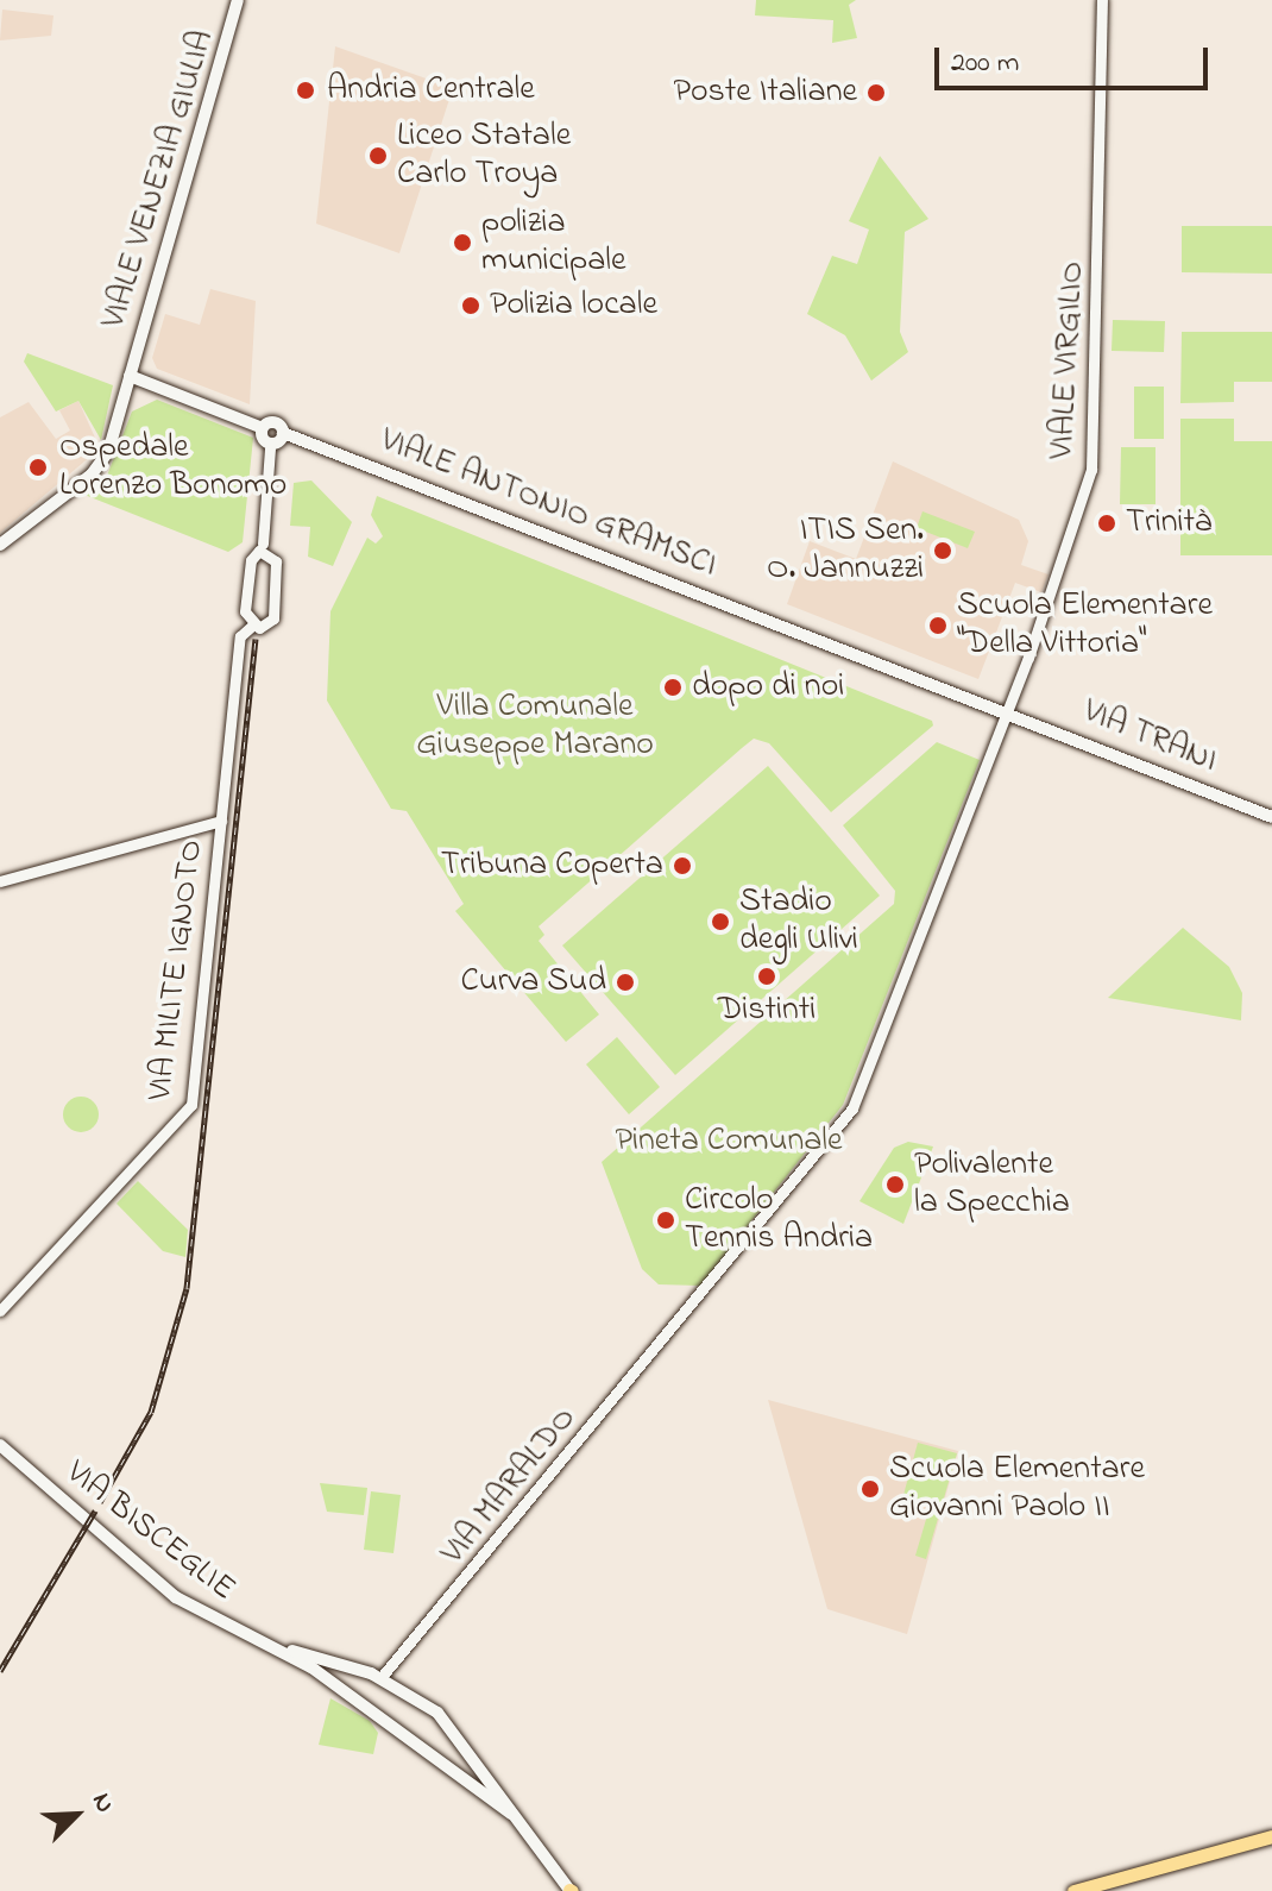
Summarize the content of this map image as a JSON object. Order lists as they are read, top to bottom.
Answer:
{
  "streets": {
    "main road": [
      "VIALE VENEZIA GIULIA",
      "VIALE ANTONIO GRAMSCI",
      "VIA TRANI",
      "VIA BISCEGLIE"
    ],
    "street": ["VIALE VIRGILIO", "VIA MILITE IGNOTO", "VIA MARALDO"]
  },
  "crossings": [
    ["VIALE VIRGILIO", "VIALE ANTONIO GRAMSCI"],
    ["VIALE VIRGILIO", "VIA TRANI"],
    ["VIALE VIRGILIO", "VIA MARALDO"],
    ["VIALE ANTONIO GRAMSCI", "VIA TRANI"],
    ["VIA MARALDO", "VIA BISCEGLIE"]
  ],
  "parks": ["Villa Comunale Giuseppe Marano", "Pineta Comunale"],
  "places": [
    "Andria Centrale",
    "Poste Italiane",
    "Liceo Statale Carlo Troya",
    "polizia municipale",
    "Polizia locale",
    "Ospedale Lorenzo Bonomo",
    "Trinità",
    "ITIS Sen. O. Jannuzzi",
    "Scuola Elementare \"Della Vittoria\"",
    "dopo di noi",
    "Tribuna Coperta",
    "Stadio degli Ulivi",
    "Distinti",
    "Curva Sud",
    "Polivalente la Specchia",
    "Circolo Tennis Andria",
    "Scuola Elementare Giovanni Paolo II"
  ],
  "scale_bar": "200 m",
  "north": "top right"
}
